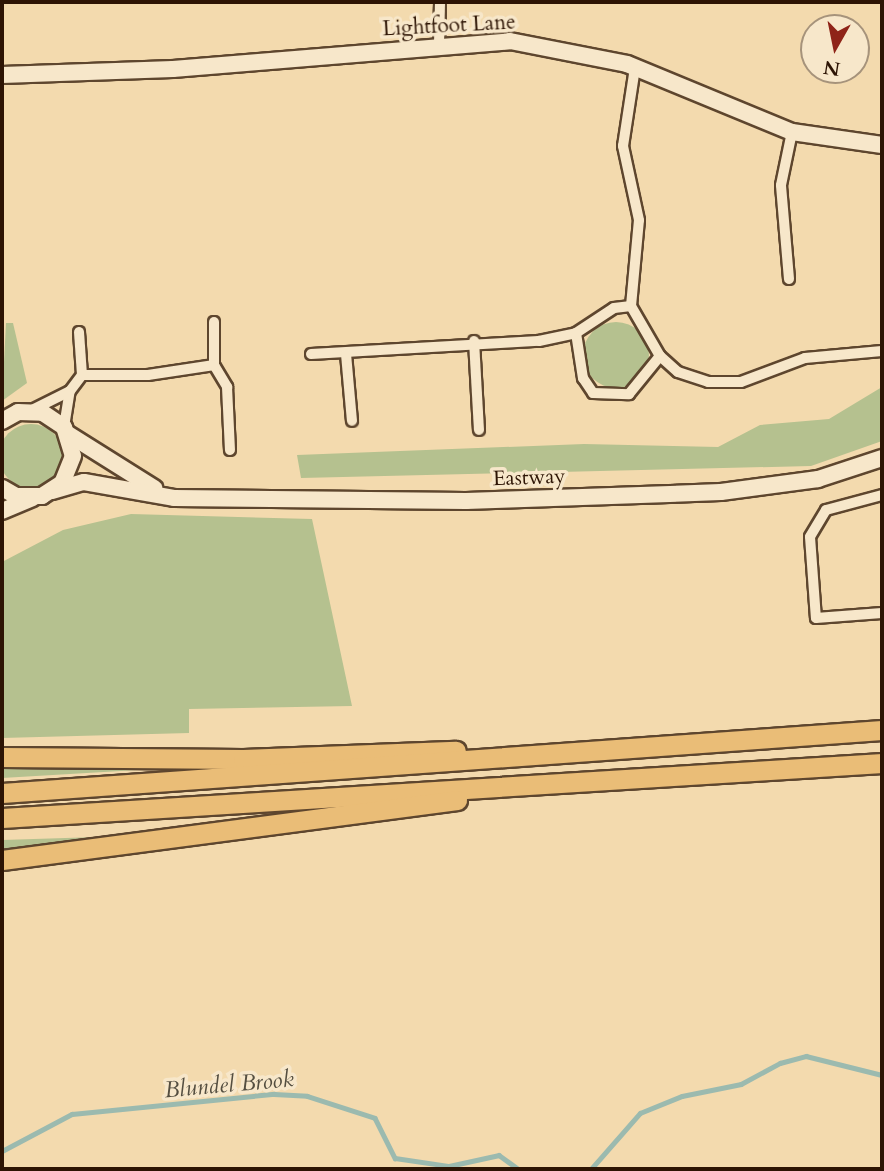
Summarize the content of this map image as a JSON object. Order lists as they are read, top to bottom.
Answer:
{
  "streets": {
    "main road": ["Lightfoot Lane", "Eastway"]
  },
  "water": ["Blundel Brook"],
  "north": "bottom"
}
